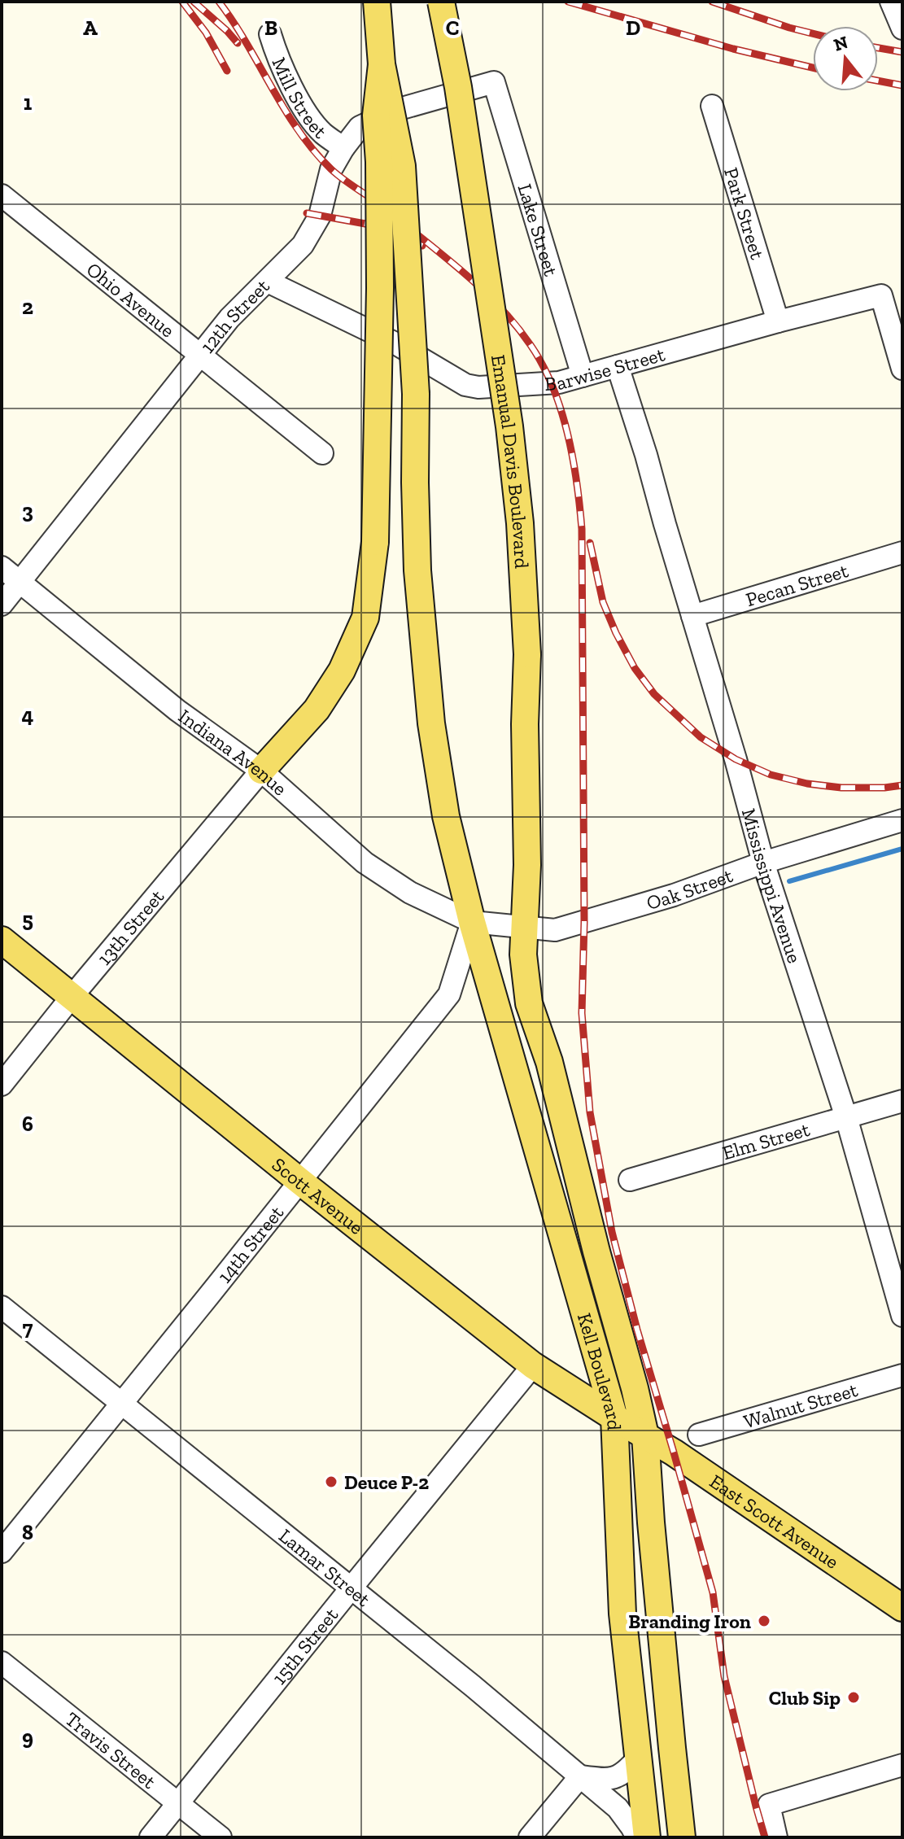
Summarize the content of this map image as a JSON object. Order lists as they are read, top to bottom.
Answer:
{
  "streets": {
    "main road": [
      "Emanual Davis Boulevard",
      "Scott Avenue",
      "Kell Boulevard",
      "East Scott Avenue"
    ],
    "street": [
      "Mill Street",
      "Park Street",
      "Lake Street",
      "Ohio Avenue",
      "12th Street",
      "Barwise Street",
      "Pecan Street",
      "Indiana Avenue",
      "Mississippi Avenue",
      "Oak Street",
      "13th Street",
      "Elm Street",
      "14th Street",
      "Walnut Street",
      "Lamar Street",
      "15th Street",
      "Travis Street"
    ]
  },
  "crossings": [
    ["Mill Street", "12th Street"],
    ["Park Street", "Barwise Street"],
    ["Lake Street", "12th Street"],
    ["Lake Street", "Barwise Street"],
    ["Ohio Avenue", "12th Street"],
    ["12th Street", "Barwise Street"],
    ["12th Street", "Indiana Avenue"],
    ["Barwise Street", "Mississippi Avenue"],
    ["Emanual Davis Boulevard", "Oak Street"],
    ["Emanual Davis Boulevard", "Kell Boulevard"],
    ["Pecan Street", "Mississippi Avenue"],
    ["Indiana Avenue", "Oak Street"],
    ["Indiana Avenue", "13th Street"],
    ["Indiana Avenue", "14th Street"],
    ["Indiana Avenue", "Kell Boulevard"],
    ["Mississippi Avenue", "Oak Street"],
    ["Mississippi Avenue", "Elm Street"],
    ["Oak Street", "14th Street"],
    ["Oak Street", "Kell Boulevard"],
    ["13th Street", "Scott Avenue"],
    ["Scott Avenue", "14th Street"],
    ["Scott Avenue", "Kell Boulevard"],
    ["Scott Avenue", "East Scott Avenue"],
    ["Scott Avenue", "15th Street"],
    ["14th Street", "Kell Boulevard"],
    ["14th Street", "Lamar Street"],
    ["Kell Boulevard", "East Scott Avenue"],
    ["Lamar Street", "15th Street"],
    ["15th Street", "Travis Street"]
  ],
  "places": ["Deuce P-2", "Branding Iron", "Club Sip"],
  "north": "top",
  "grid": {
    "columns": [
      "A",
      "B",
      "C",
      "D"
    ],
    "rows": [
      "1",
      "2",
      "3",
      "4",
      "5",
      "6",
      "7",
      "8",
      "9"
    ]
  }
}
